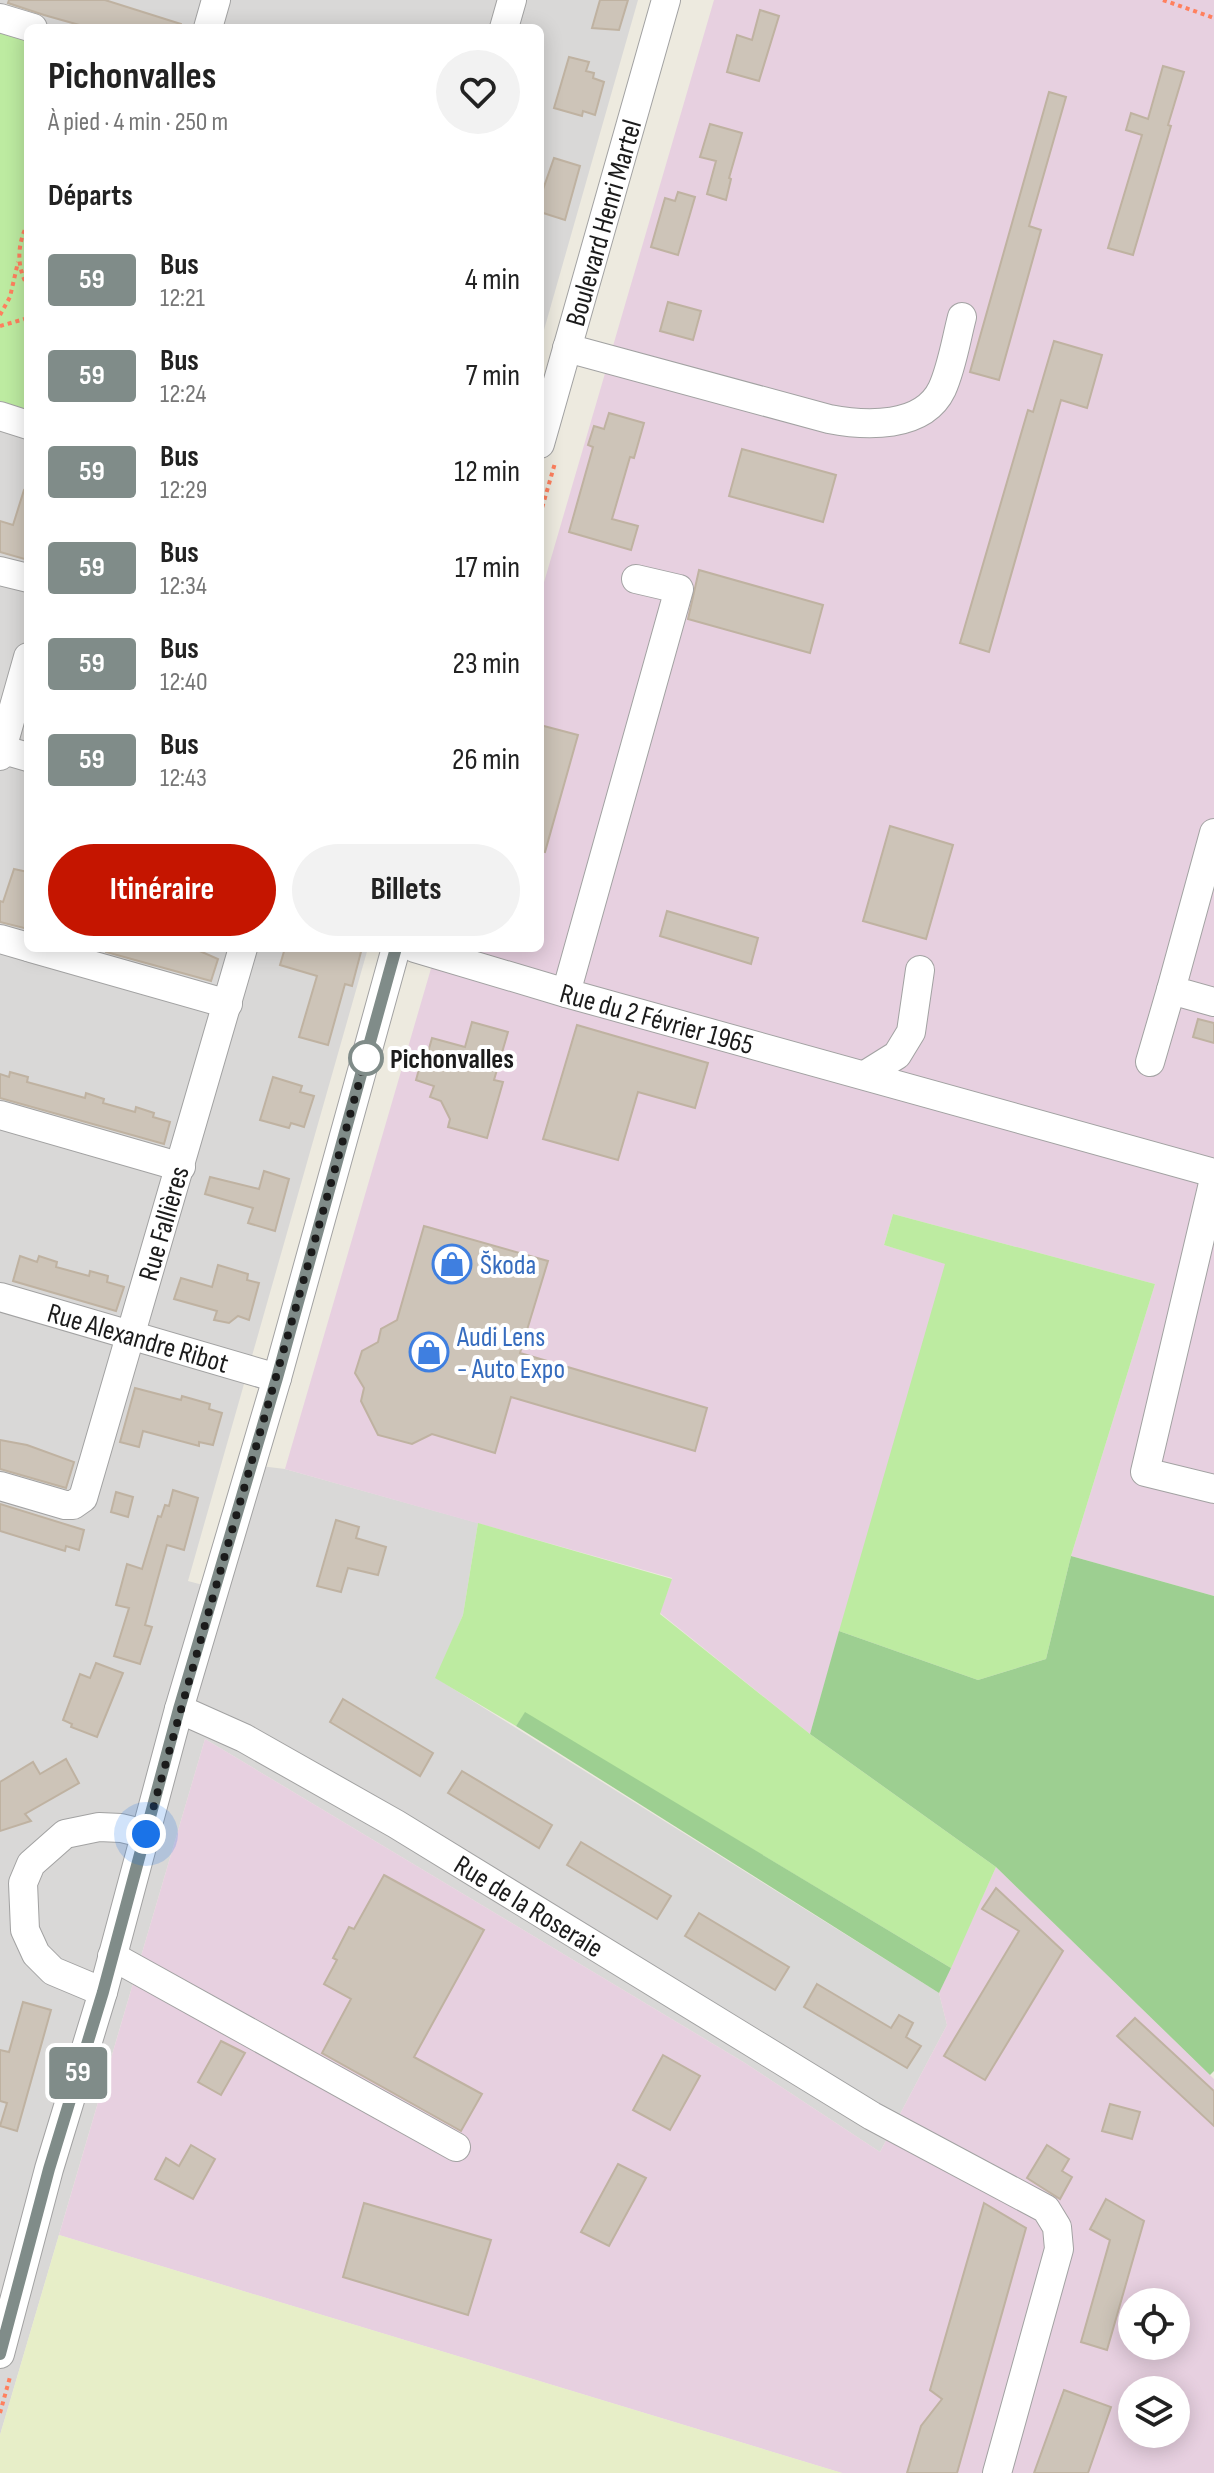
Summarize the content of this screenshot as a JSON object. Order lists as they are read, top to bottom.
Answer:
{
  "streets": {
    "street": [
      "Boulevard Henri Martel",
      "Rue du 2 Février 1965",
      "Rue Fallières",
      "Rue Alexandre Ribot",
      "Rue de la Roseraie"
    ]
  },
  "crossings": [
    ["Rue Fallières", "Rue Alexandre Ribot"]
  ],
  "places": {
    "other": ["Pichonvalles"],
    "shop": ["Škoda", "Audi Lens - Auto Expo"]
  },
  "lines": ["bus line 59"],
  "page": {
    "on_map": "59",
    "heading": [
      ["Pichonvalles", "À pied · 4 min · 250 m"],
      "Départs"
    ],
    "list": [
      {
        "mark": "59",
        "name": "Bus",
        "note": "12:21",
        "value": "4 min"
      },
      {
        "mark": "59",
        "name": "Bus",
        "note": "12:24",
        "value": "7 min"
      },
      {
        "mark": "59",
        "name": "Bus",
        "note": "12:29",
        "value": "12 min"
      },
      {
        "mark": "59",
        "name": "Bus",
        "note": "12:34",
        "value": "17 min"
      },
      {
        "mark": "59",
        "name": "Bus",
        "note": "12:40",
        "value": "23 min"
      },
      {
        "mark": "59",
        "name": "Bus",
        "note": "12:43",
        "value": "26 min"
      }
    ],
    "buttons": ["Itinéraire", "Billets"]
  }
}
